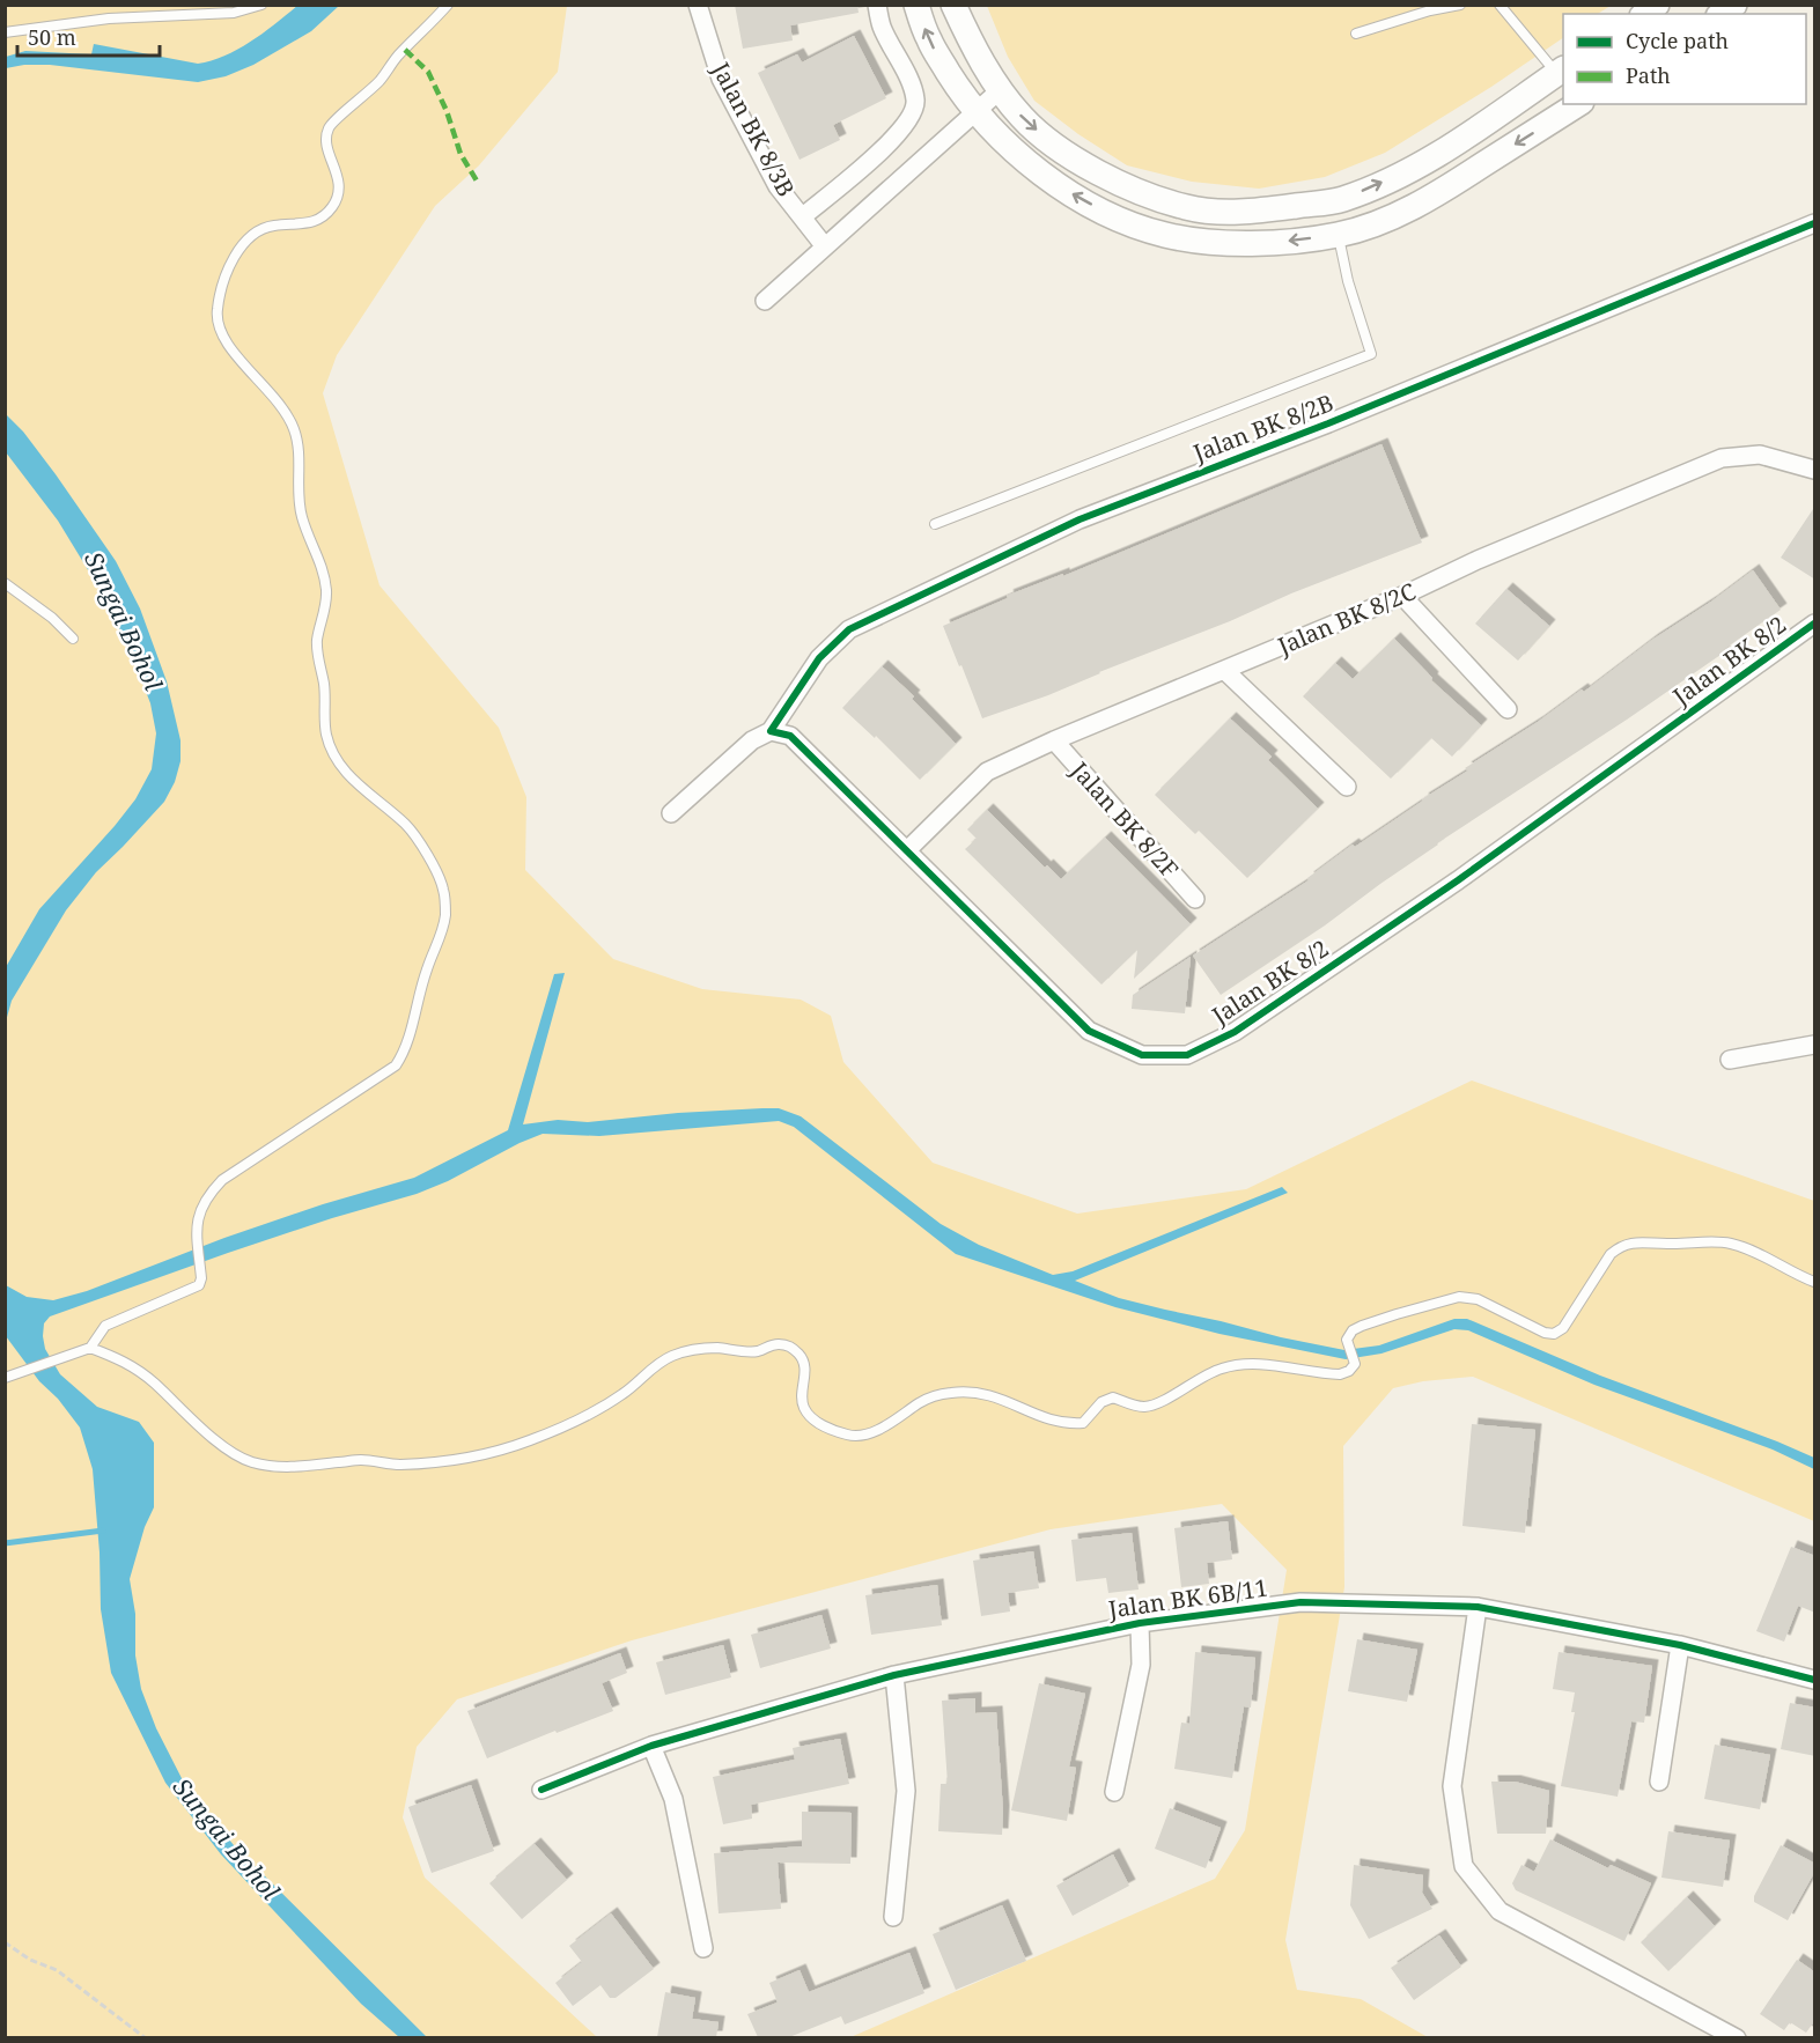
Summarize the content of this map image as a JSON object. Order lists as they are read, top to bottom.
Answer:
{
  "streets": {
    "street": [
      "Jalan BK 8/3B",
      "Jalan BK 8/2B",
      "Jalan BK 8/2C",
      "Jalan BK 8/2",
      "Jalan BK 8/2F",
      "Jalan BK 6B/11"
    ]
  },
  "crossings": [
    ["Jalan BK 8/2B", "Jalan BK 8/2"],
    ["Jalan BK 8/2C", "Jalan BK 8/2"],
    ["Jalan BK 8/2C", "Jalan BK 8/2F"]
  ],
  "water": ["Sungai Bohol"],
  "legend": ["Cycle path", "Path"],
  "scale_bar": "50 m"
}
